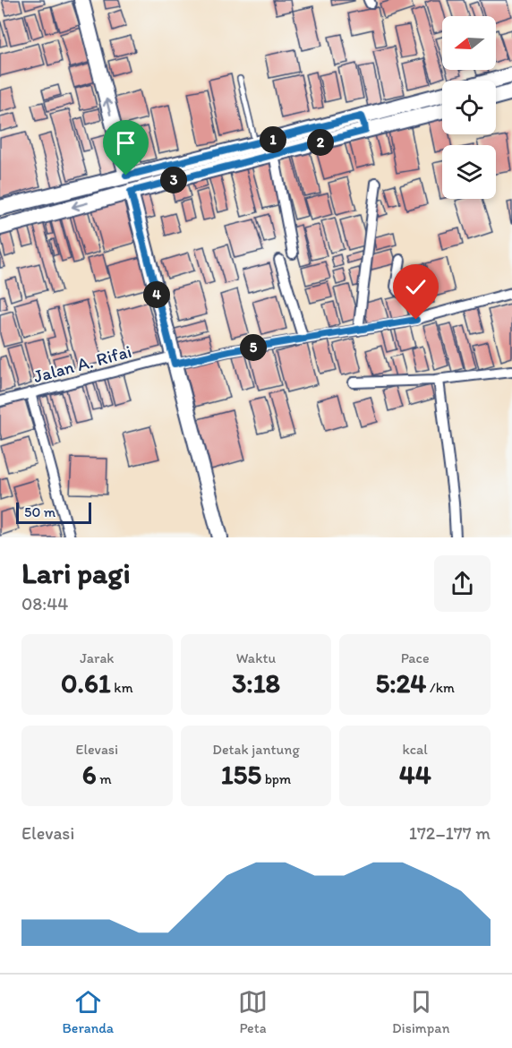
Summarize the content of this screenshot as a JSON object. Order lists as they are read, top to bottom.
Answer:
{
  "streets": {
    "street": ["Jalan A. Rifai"]
  },
  "scale_bar": "50 m",
  "north": "left",
  "page": {
    "pins": [
      "1",
      "2",
      "3",
      "4",
      "5"
    ],
    "scale": "50 m",
    "heading": ["Lari pagi", "08:44"],
    "stats": [
      ["Jarak", "0.61 km"],
      ["Waktu", "3:18"],
      ["Pace", "5:24 /km"],
      ["Elevasi", "6 m"],
      ["Detak jantung", "155 bpm"],
      ["kcal", "44"]
    ],
    "chart": ["Elevasi", "172–177 m"],
    "tabs": ["Beranda", "Peta", "Disimpan"]
  }
}
